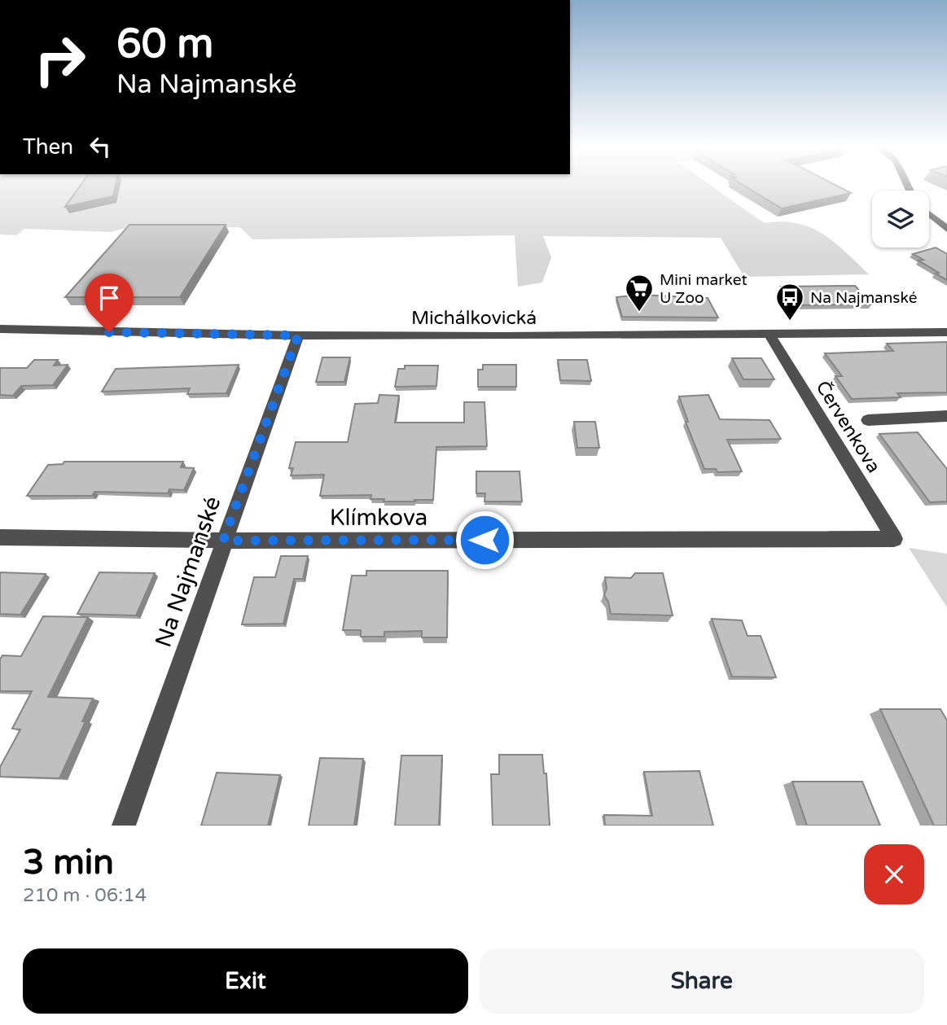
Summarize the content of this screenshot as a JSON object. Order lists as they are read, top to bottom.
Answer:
{
  "streets": {
    "street": [
      "Michálkovická",
      "Červenkova",
      "Klímkova",
      "Na Najmanské"
    ]
  },
  "crossings": [
    ["Michálkovická", "Červenkova"],
    ["Michálkovická", "Na Najmanské"],
    ["Červenkova", "Klímkova"],
    ["Klímkova", "Na Najmanské"]
  ],
  "places": {
    "supermarket": ["Mini market U Zoo"],
    "bus stop": ["Na Najmanské"]
  },
  "page": {
    "turn": ["60 m", "Na Najmanské"],
    "then": "Then",
    "heading": ["3 min", "210 m · 06:14"],
    "buttons": ["Exit", "Share"]
  }
}
